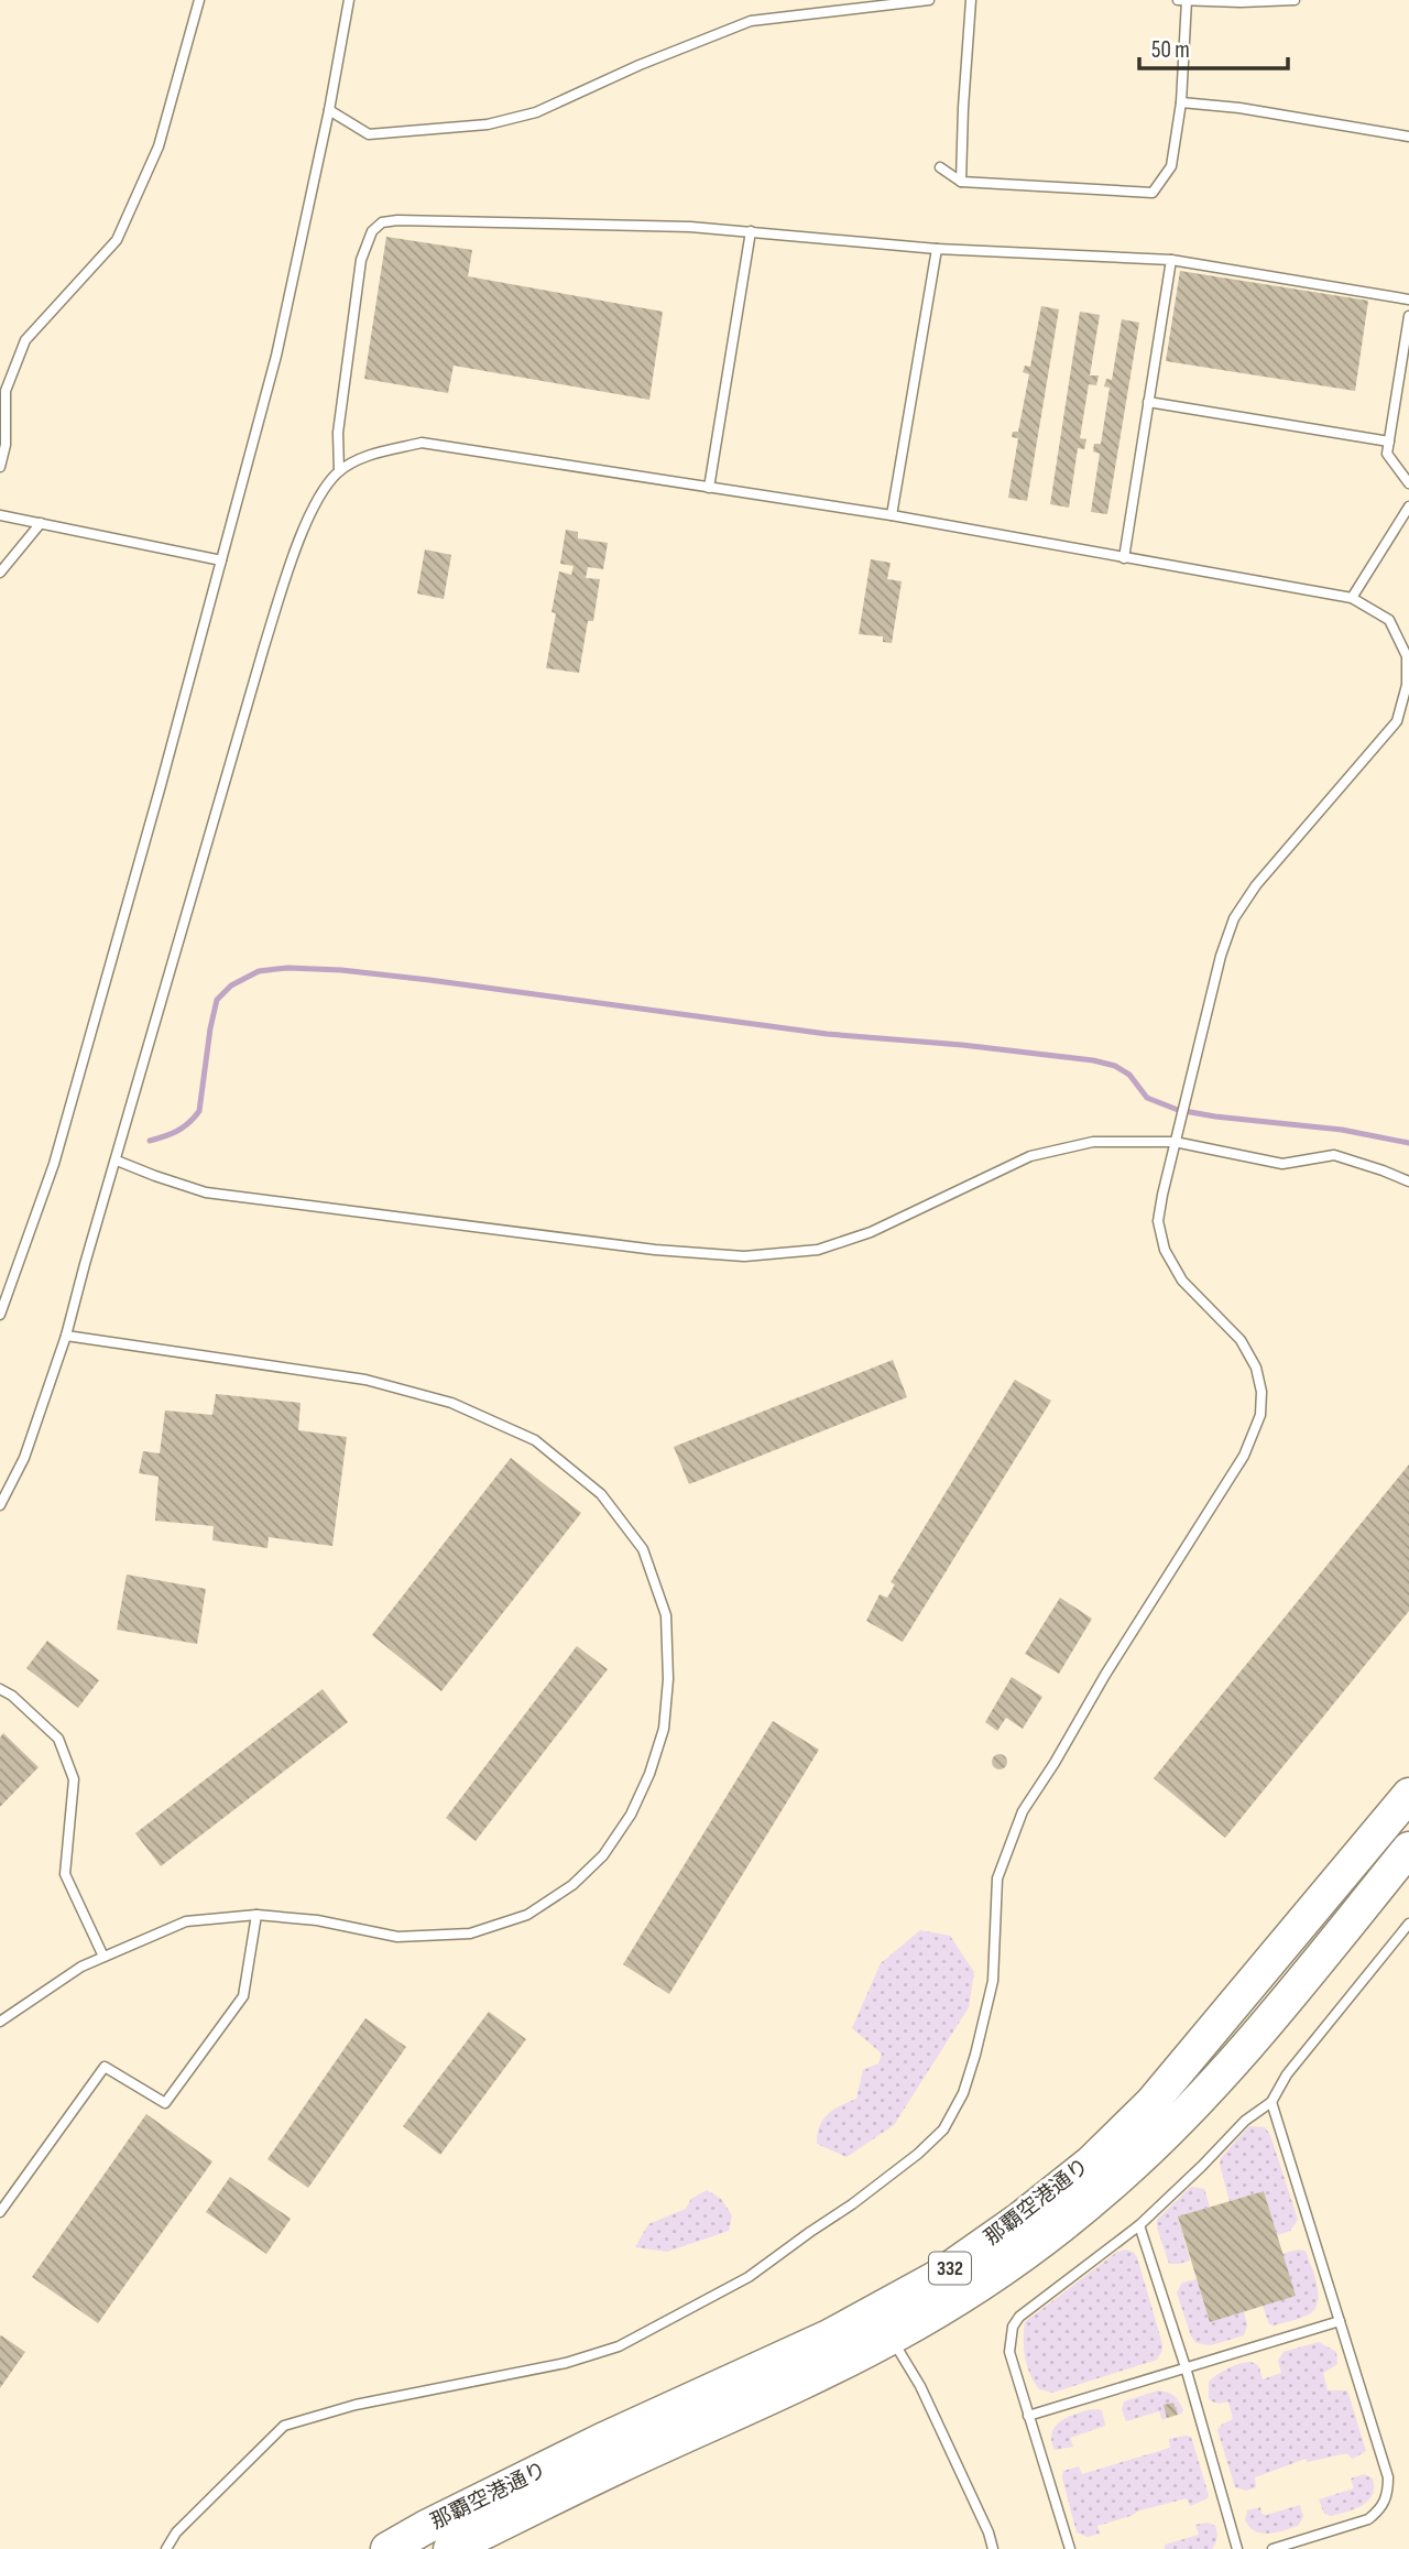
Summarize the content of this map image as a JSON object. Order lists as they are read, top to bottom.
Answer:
{
  "streets": {
    "highway": ["那覇空港通り", "332"]
  },
  "scale_bar": "50 m"
}
